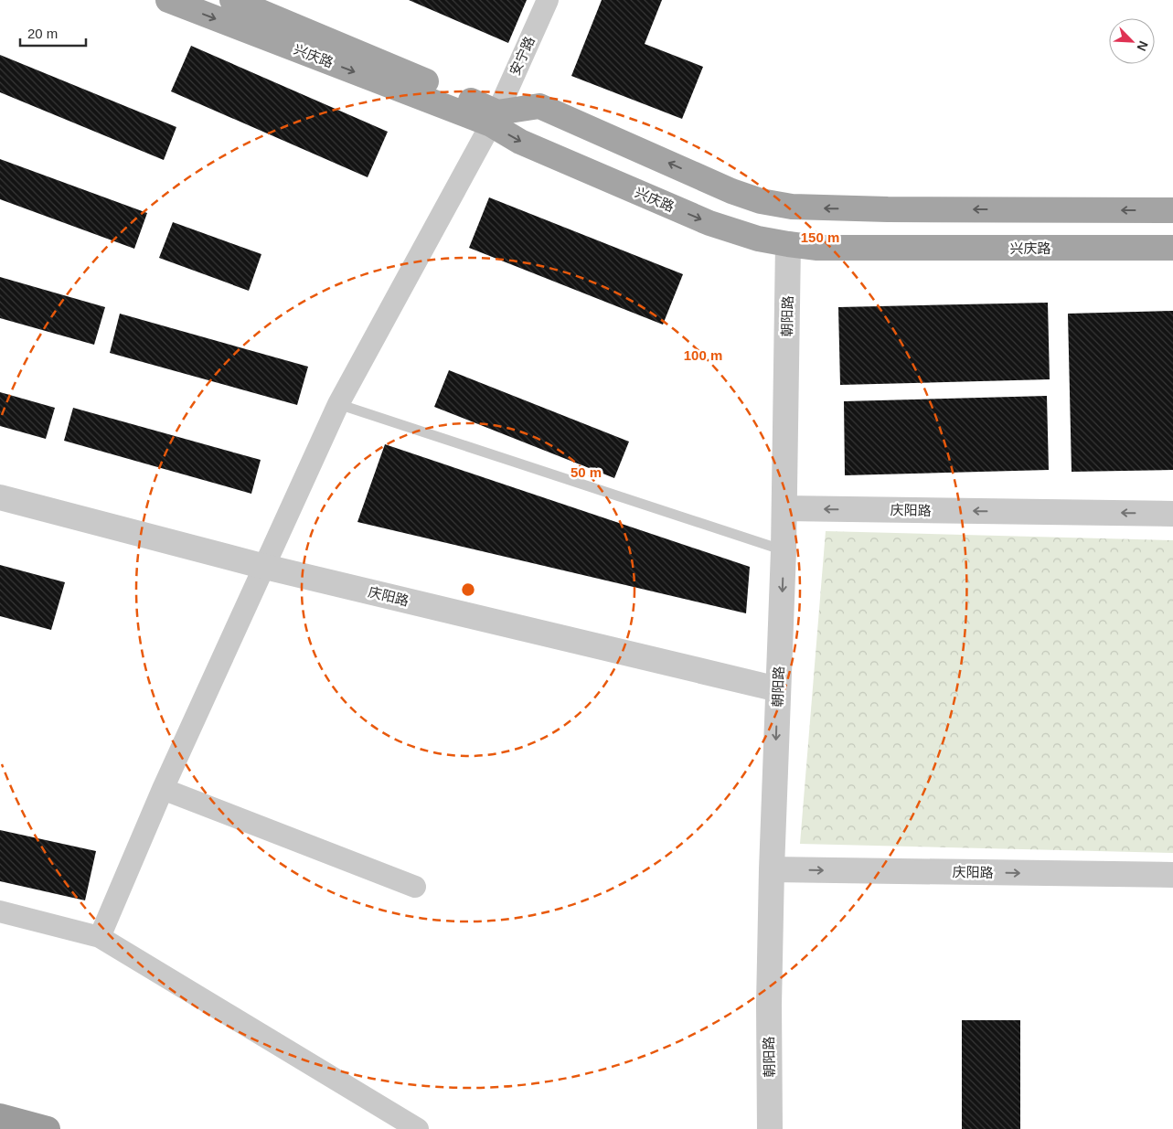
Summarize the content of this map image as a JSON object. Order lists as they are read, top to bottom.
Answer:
{
  "streets": {
    "main road": ["兴庆路"],
    "street": ["安宁路", "朝阳路", "庆阳路"]
  },
  "crossings": [
    ["兴庆路", "安宁路"],
    ["兴庆路", "朝阳路"],
    ["安宁路", "庆阳路"],
    ["朝阳路", "庆阳路"]
  ],
  "scale_bar": "20 m",
  "north": "bottom right",
  "rings": ["150 m", "100 m", "50 m"]
}
